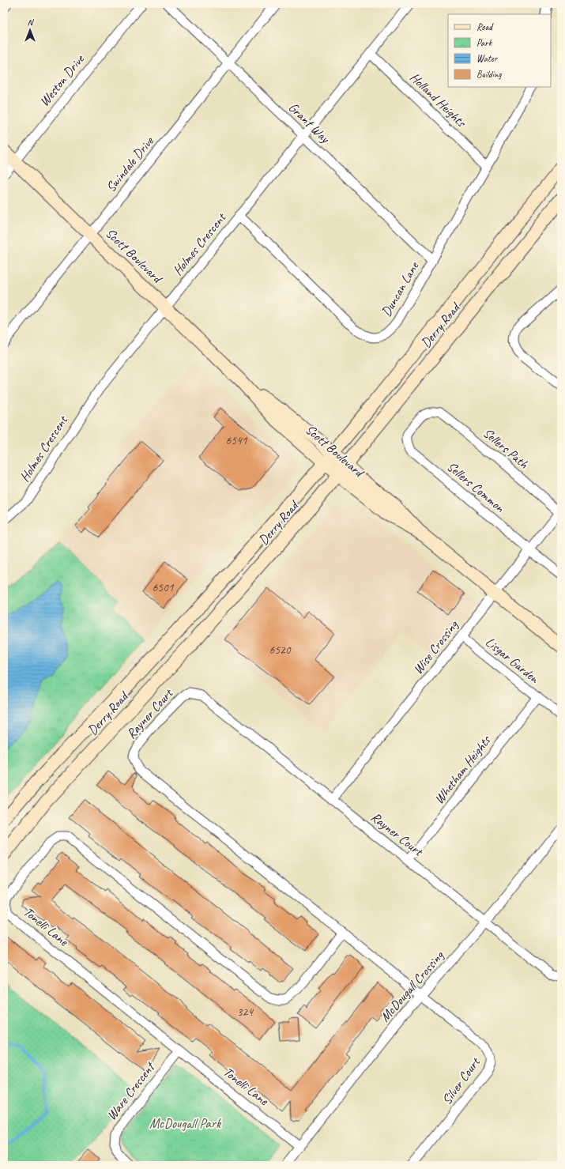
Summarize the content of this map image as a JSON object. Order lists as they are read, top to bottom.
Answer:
{
  "streets": {
    "main road": ["Scott Boulevard", "Derry Road"],
    "street": [
      "Weston Drive",
      "Holland Heights",
      "Grant Way",
      "Swindale Drive",
      "Holmes Crescent",
      "Duncan Lane",
      "Sellers Path",
      "Sellers Common",
      "Wise Crossing",
      "Lisgar Garden",
      "Rayner Court",
      "Whetham Heights",
      "Tonelli Lane",
      "McDougall Crossing",
      "Silver Court",
      "Ware Crescent"
    ]
  },
  "crossings": [
    ["Weston Drive", "Scott Boulevard"],
    ["Holland Heights", "Holmes Crescent"],
    ["Holland Heights", "Duncan Lane"],
    ["Grant Way", "Swindale Drive"],
    ["Grant Way", "Holmes Crescent"],
    ["Grant Way", "Duncan Lane"],
    ["Swindale Drive", "Scott Boulevard"],
    ["Holmes Crescent", "Scott Boulevard"],
    ["Holmes Crescent", "Duncan Lane"],
    ["Scott Boulevard", "Derry Road"],
    ["Scott Boulevard", "Wise Crossing"],
    ["Sellers Path", "Sellers Common"],
    ["Sellers Path", "Wise Crossing"],
    ["Sellers Common", "Wise Crossing"],
    ["Wise Crossing", "Lisgar Garden"],
    ["Wise Crossing", "Rayner Court"],
    ["Lisgar Garden", "Whetham Heights"],
    ["Rayner Court", "Whetham Heights"],
    ["Rayner Court", "Tonelli Lane"],
    ["Rayner Court", "McDougall Crossing"],
    ["Rayner Court", "Silver Court"],
    ["Tonelli Lane", "McDougall Crossing"],
    ["Tonelli Lane", "Ware Crescent"],
    ["McDougall Crossing", "Silver Court"]
  ],
  "parks": ["McDougall Park"],
  "house_numbers": [
    "6541",
    "6501",
    "6520",
    "324"
  ],
  "legend": [
    "Road",
    "Park",
    "Water",
    "Building"
  ],
  "north": "top"
}
